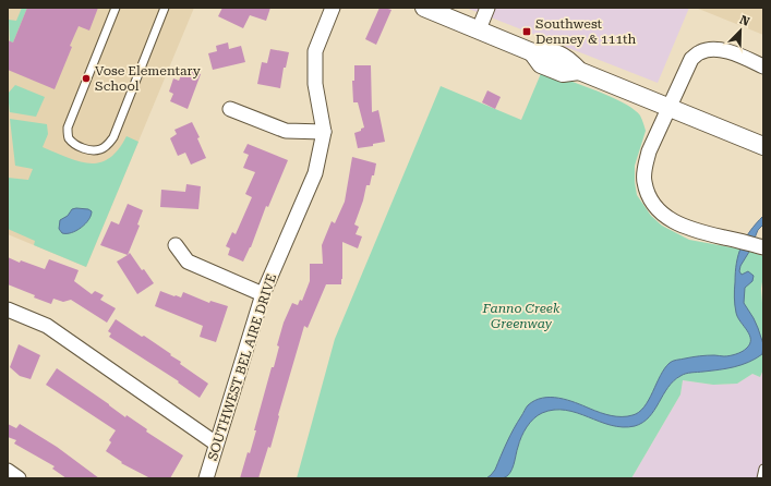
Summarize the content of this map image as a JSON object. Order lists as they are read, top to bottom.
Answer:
{
  "streets": {
    "street": ["SOUTHWEST BEL AIRE DRIVE"]
  },
  "parks": ["Fanno Creek Greenway"],
  "places": {
    "transit": ["Southwest Denney & 111th"],
    "other": ["Vose Elementary School"]
  },
  "north": "top right"
}
